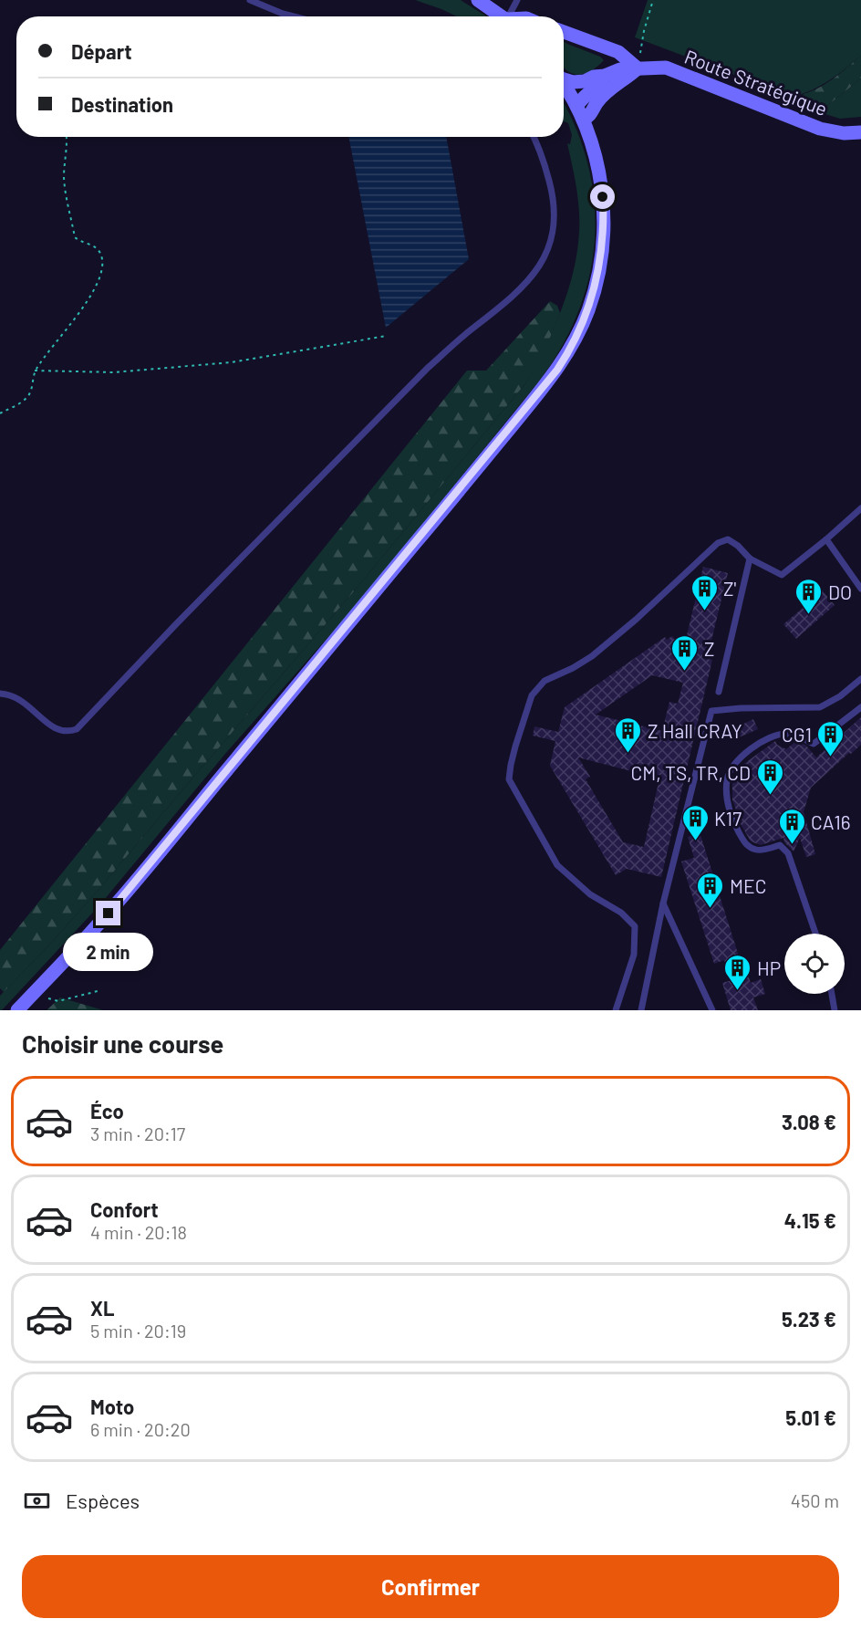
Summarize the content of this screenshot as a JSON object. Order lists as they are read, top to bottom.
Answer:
{
  "streets": {
    "main road": ["Route Stratégique"]
  },
  "places": {
    "building": [
      "Z'",
      "DO",
      "Z",
      "Z Hall CRAY",
      "CG1",
      "CM, TS, TR, CD",
      "K17",
      "CA16",
      "MEC",
      "HP"
    ]
  },
  "page": {
    "banner": ["Départ", "Destination"],
    "bubble": "2 min",
    "heading": "Choisir une course",
    "list": [
      {
        "name": "Éco",
        "note": "3 min · 20:17",
        "value": "3.08 €"
      },
      {
        "name": "Confort",
        "note": "4 min · 20:18",
        "value": "4.15 €"
      },
      {
        "name": "XL",
        "note": "5 min · 20:19",
        "value": "5.23 €"
      },
      {
        "name": "Moto",
        "note": "6 min · 20:20",
        "value": "5.01 €"
      }
    ],
    "pay": ["Espèces", "450 m"],
    "buttons": "Confirmer"
  }
}
